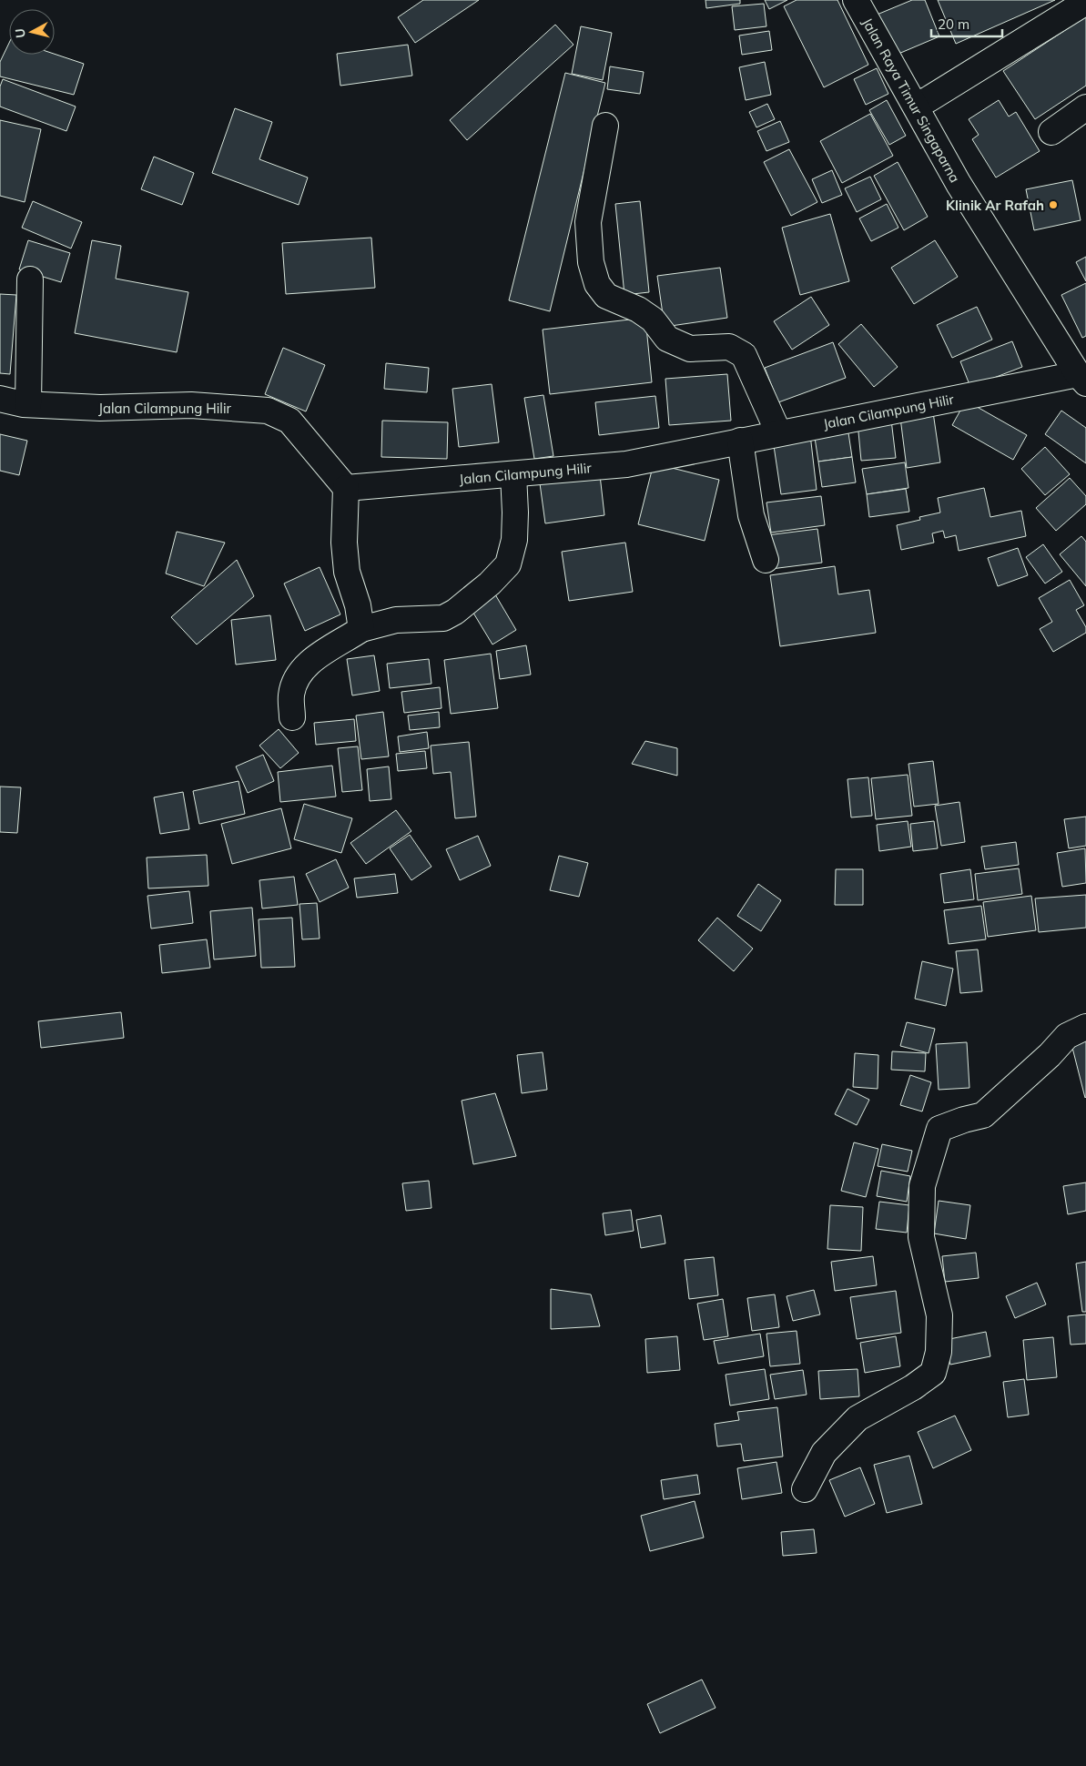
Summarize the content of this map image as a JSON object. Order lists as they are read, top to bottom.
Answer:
{
  "streets": {
    "street": ["Jalan Raya Timur Singaparna", "Jalan Cilampung Hilir"]
  },
  "crossings": [
    ["Jalan Raya Timur Singaparna", "Jalan Cilampung Hilir"]
  ],
  "places": ["Klinik Ar Rafah"],
  "scale_bar": "20 m",
  "north": "left"
}
